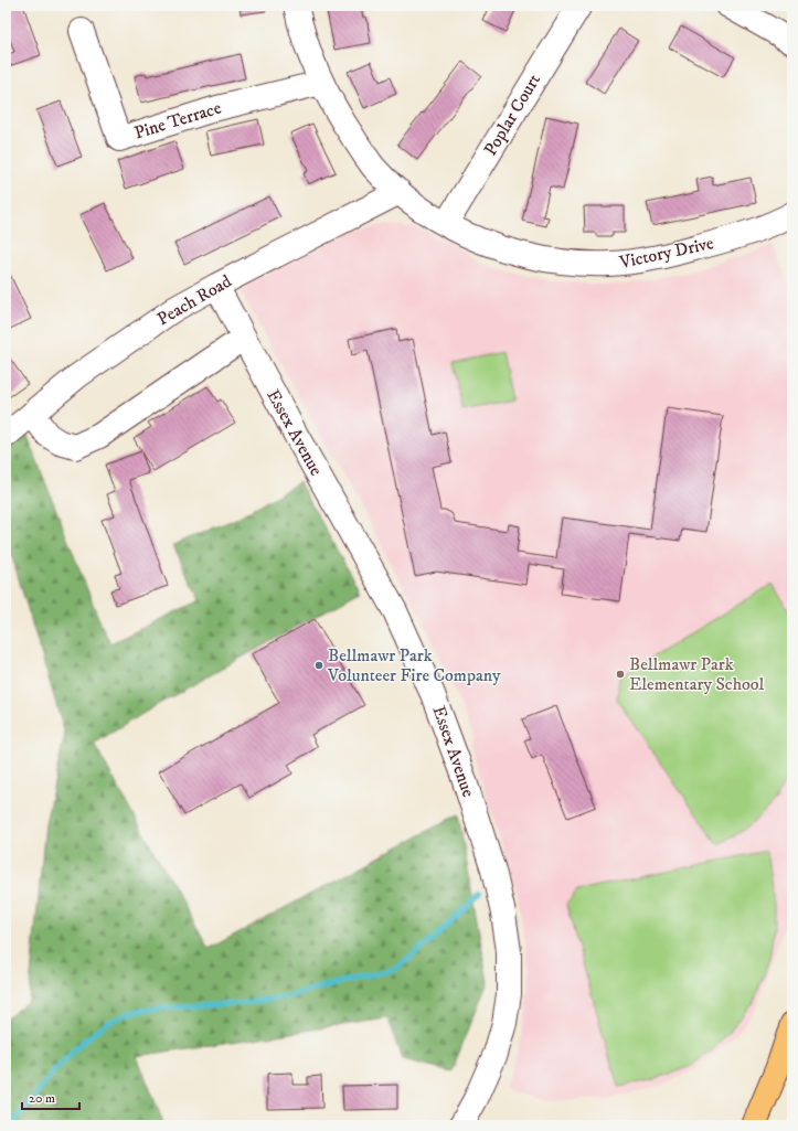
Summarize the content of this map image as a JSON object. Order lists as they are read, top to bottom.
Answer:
{
  "streets": {
    "street": [
      "Poplar Court",
      "Pine Terrace",
      "Victory Drive",
      "Peach Road",
      "Essex Avenue"
    ]
  },
  "crossings": [
    ["Poplar Court", "Victory Drive"],
    ["Pine Terrace", "Victory Drive"],
    ["Victory Drive", "Peach Road"],
    ["Peach Road", "Essex Avenue"]
  ],
  "places": ["Bellmawr Park Volunteer Fire Company", "Bellmawr Park Elementary School"],
  "scale_bar": "20 m"
}
